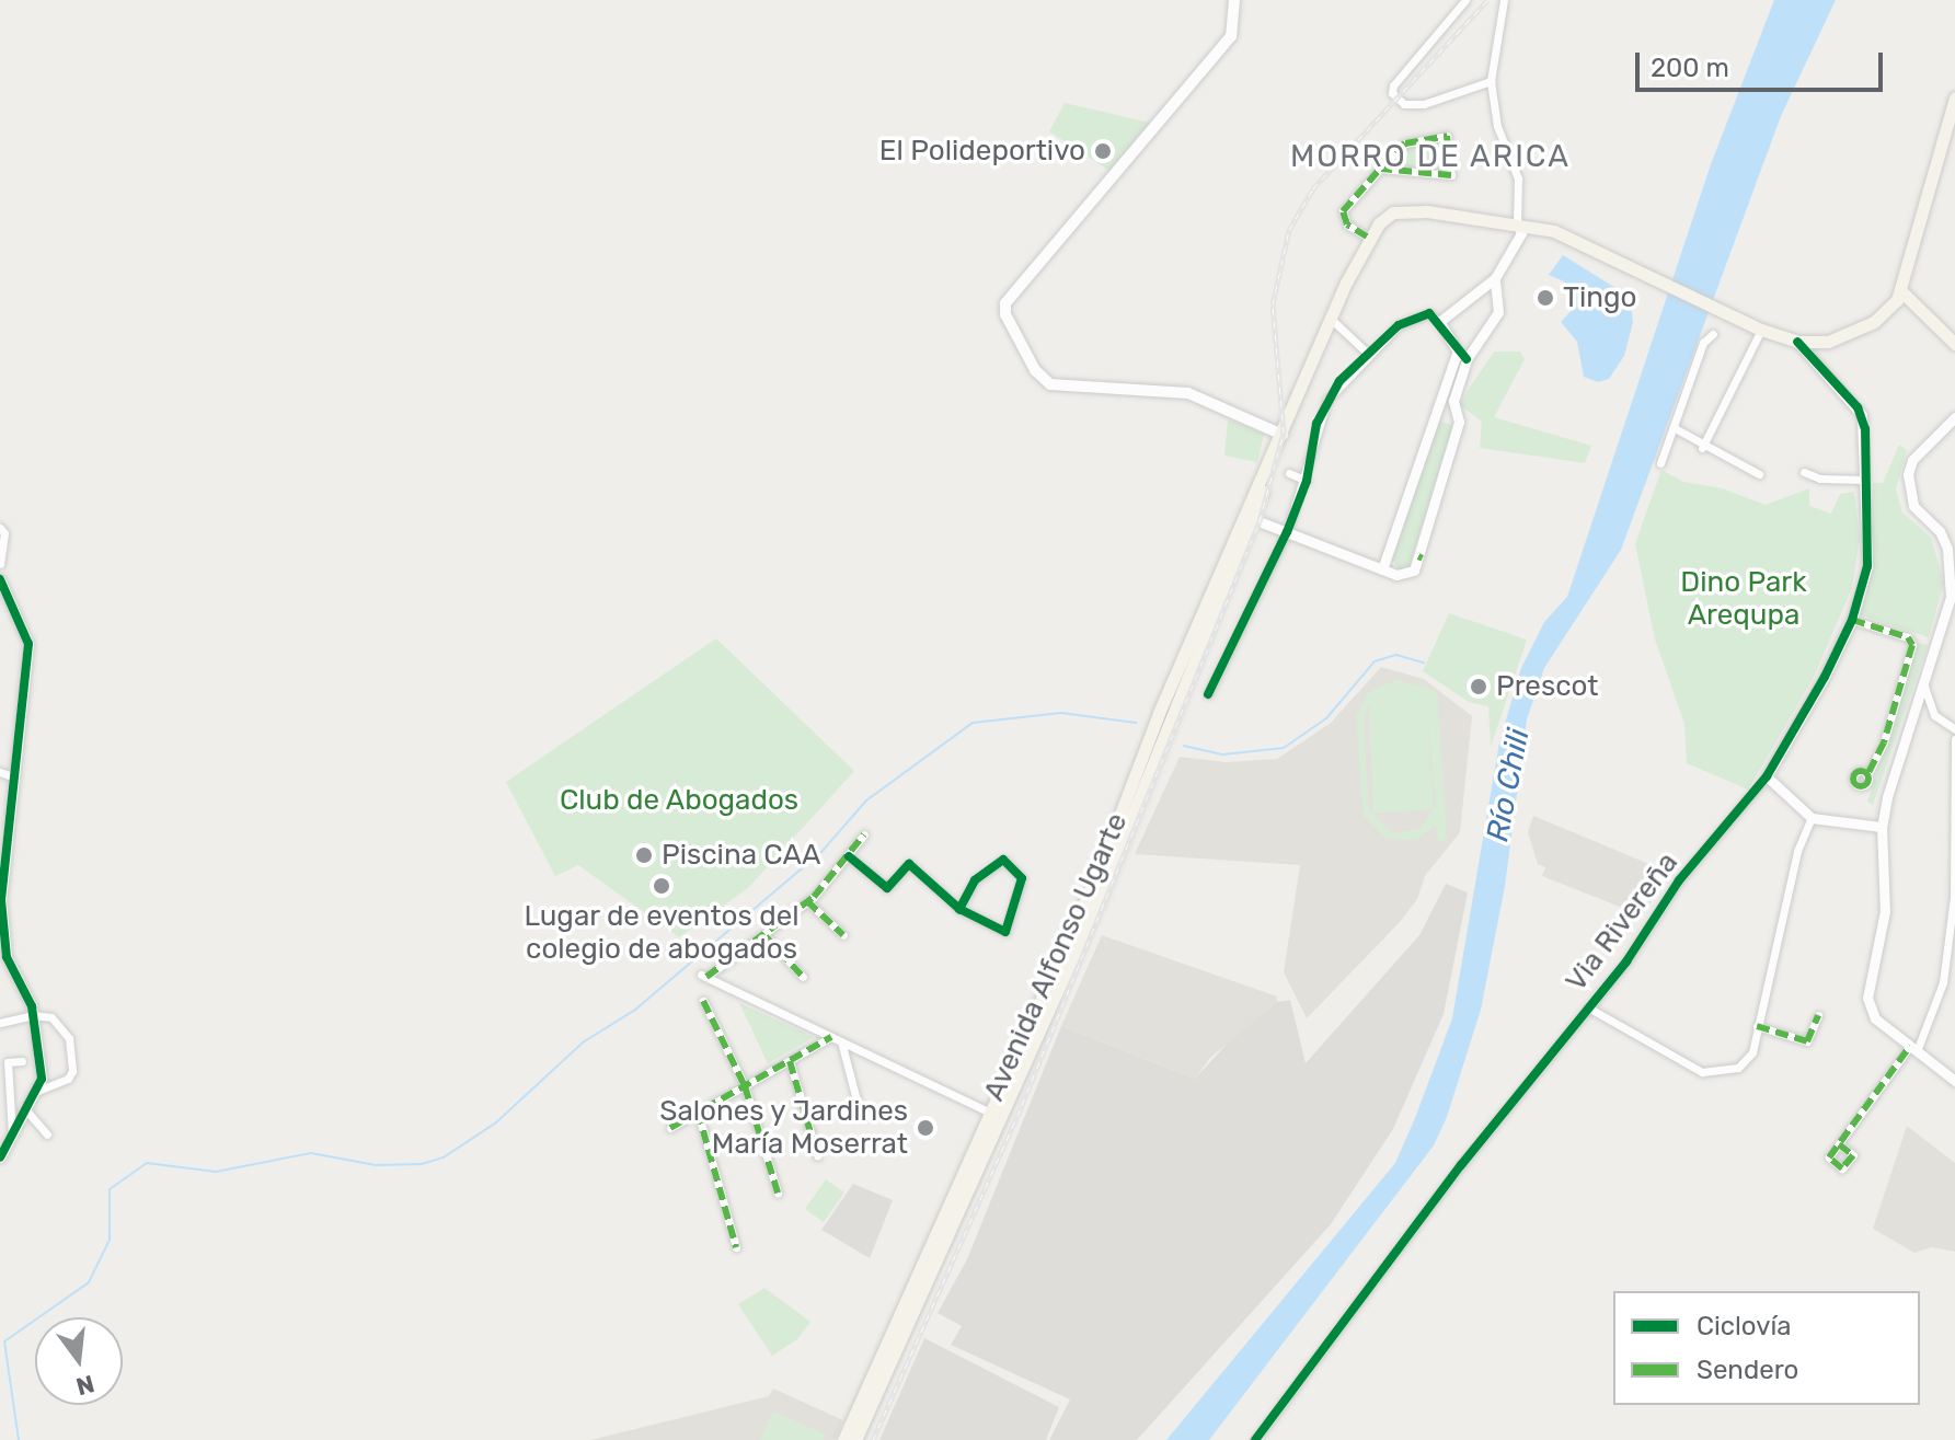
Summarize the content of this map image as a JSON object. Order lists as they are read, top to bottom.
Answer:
{
  "streets": {
    "main road": ["Avenida Alfonso Ugarte"],
    "street": ["Via Rivereña"]
  },
  "districts": ["MORRO DE ARICA"],
  "water": ["Río Chili"],
  "parks": ["Dino Park Arequpa", "Club de Abogados"],
  "places": [
    "El Polideportivo",
    "Tingo",
    "Prescot",
    "Piscina CAA",
    "Lugar de eventos del colegio de abogados",
    "Salones y Jardines María Moserrat"
  ],
  "legend": ["Ciclovía", "Sendero"],
  "scale_bar": "200 m",
  "north": "bottom"
}
